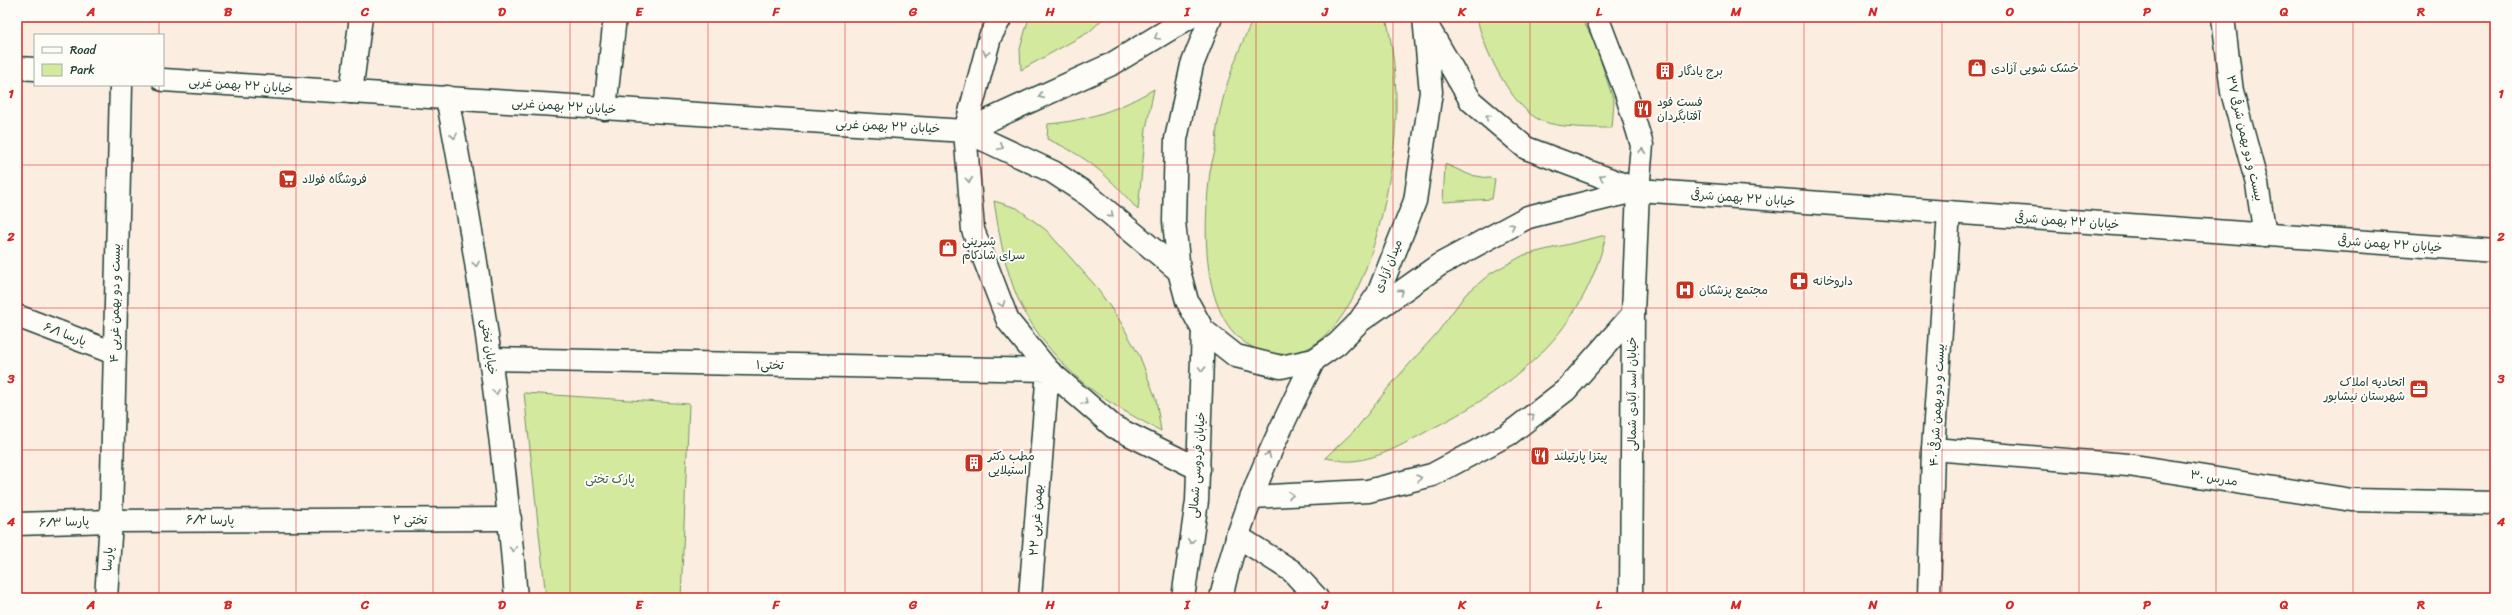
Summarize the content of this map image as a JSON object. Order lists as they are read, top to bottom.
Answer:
{
  "streets": {
    "street": [
      "خیابان ۲۲ بهمن غربی",
      "بیست و دو بهمن شرقی ۳۷",
      "خیابان ۲۲ بهمن شرقی",
      "میدان آزادی",
      "بیست و دو بهمن غربی ۴",
      "پارسا ۶/۱",
      "خیابان تختی",
      "تختی۱",
      "خیابان اسد آبادی شمالی",
      "بیست و دو بهمن شرقی ۴۰",
      "خیابان فردوسی شمالی",
      "مدرس ۳۰",
      "پارسا ۶/۲",
      "تختی ۲",
      "۲۲ بهمن غربی",
      "پارسا ۶/۳",
      "پارسا"
    ]
  },
  "crossings": [
    ["خیابان ۲۲ بهمن غربی", "میدان آزادی"],
    ["خیابان ۲۲ بهمن غربی", "خیابان تختی"],
    ["بیست و دو بهمن شرقی ۳۷", "خیابان ۲۲ بهمن شرقی"],
    ["خیابان ۲۲ بهمن شرقی", "میدان آزادی"],
    ["خیابان ۲۲ بهمن شرقی", "خیابان اسد آبادی شمالی"],
    ["خیابان ۲۲ بهمن شرقی", "بیست و دو بهمن شرقی ۴۰"],
    ["میدان آزادی", "خیابان فردوسی شمالی"],
    ["بیست و دو بهمن غربی ۴", "پارسا ۶/۱"],
    ["بیست و دو بهمن غربی ۴", "پارسا ۶/۲"],
    ["بیست و دو بهمن غربی ۴", "پارسا ۶/۳"],
    ["بیست و دو بهمن غربی ۴", "پارسا"],
    ["خیابان تختی", "تختی۱"],
    ["خیابان تختی", "تختی ۲"],
    ["تختی۱", "۲۲ بهمن غربی"],
    ["بیست و دو بهمن شرقی ۴۰", "مدرس ۳۰"],
    ["پارسا ۶/۲", "تختی ۲"],
    ["پارسا ۶/۲", "پارسا ۶/۳"],
    ["پارسا ۶/۲", "پارسا"],
    ["پارسا ۶/۳", "پارسا"]
  ],
  "one_way": ["خیابان تختی"],
  "parks": ["پارک تختی"],
  "places": {
    "shop": ["خشک شویی آزادی", "شیرینی سرای شادکام"],
    "building": ["برج یادگار", "مطب دکتر استیلایی"],
    "restaurant": ["فست فود آفتابگردان", "پیتزا پارتیلند"],
    "supermarket": ["فروشگاه فولاد"],
    "pharmacy": ["داروخانه"],
    "hospital": ["مجتمع پزشکان"],
    "office": ["اتحادیه املاک شهرستان نیشابور"]
  },
  "legend": ["Road", "Park"],
  "grid": {
    "columns": [
      "A",
      "B",
      "C",
      "D",
      "E",
      "F",
      "G",
      "H",
      "I",
      "J",
      "K",
      "L",
      "M",
      "N",
      "O",
      "P",
      "Q",
      "R"
    ],
    "rows": [
      "1",
      "2",
      "3",
      "4"
    ]
  }
}
